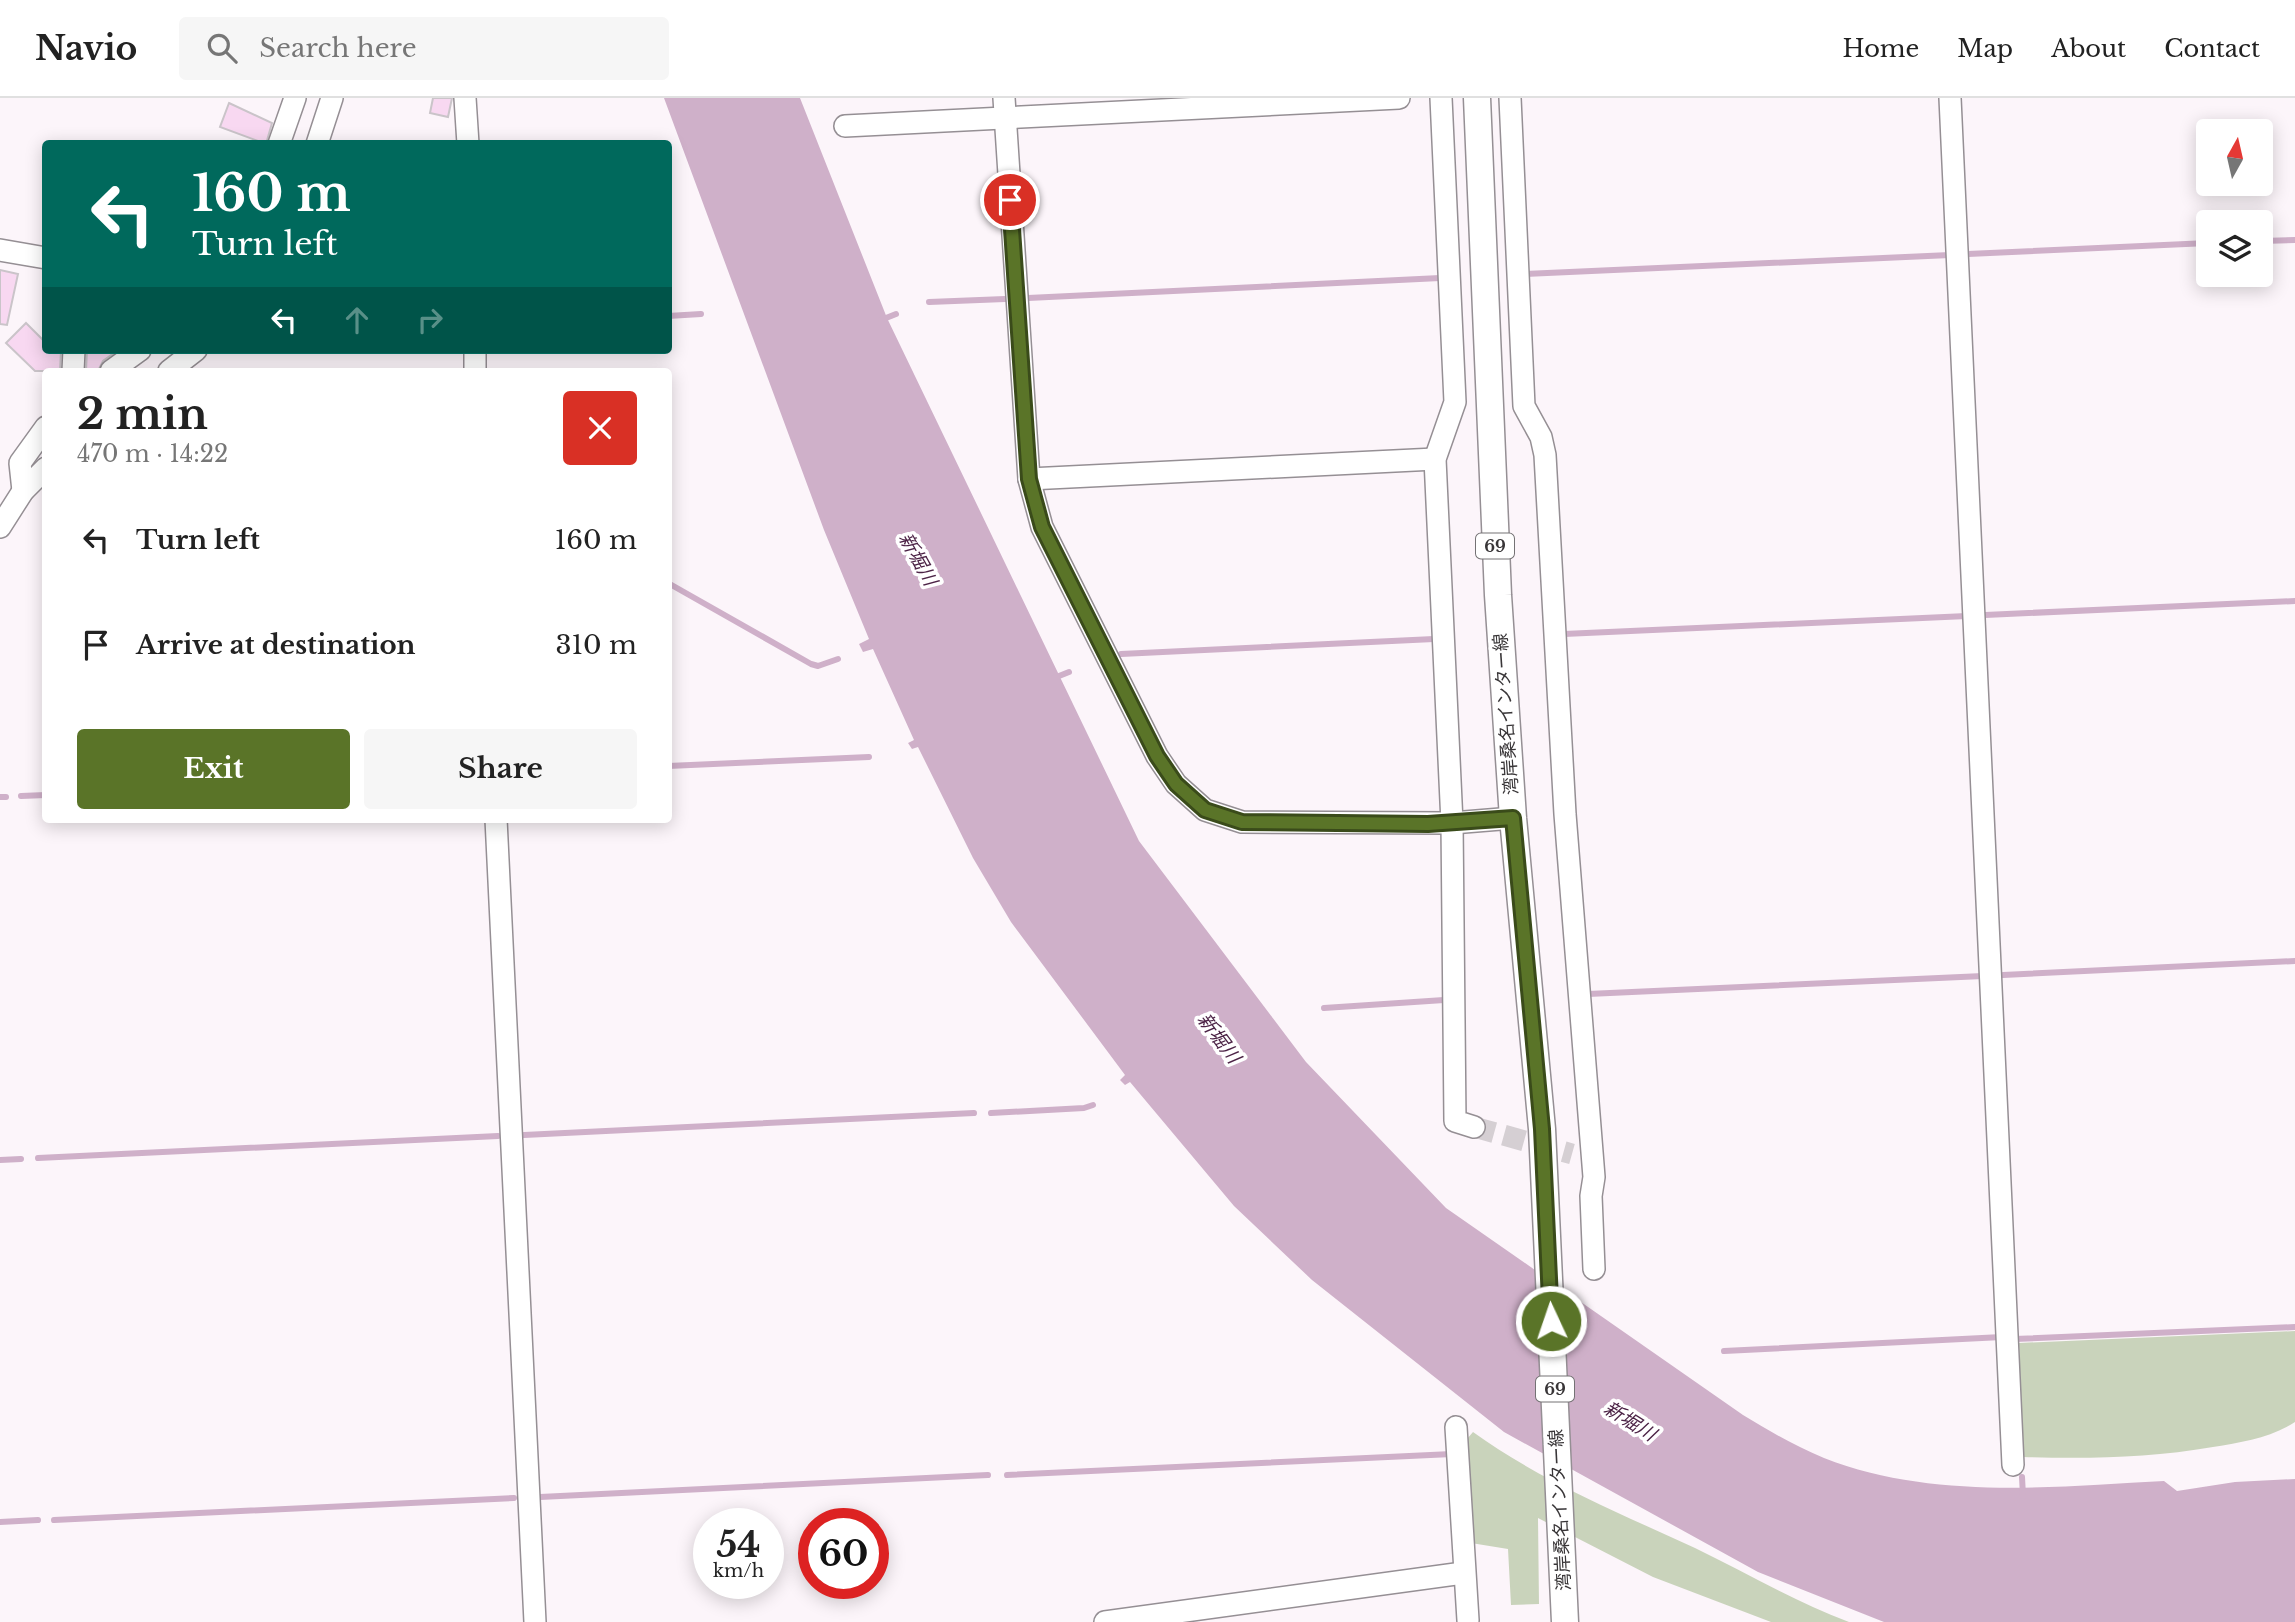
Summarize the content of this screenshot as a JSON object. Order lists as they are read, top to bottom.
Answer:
{
  "streets": {
    "main road": ["69", "湾岸桑名インター線"]
  },
  "water": ["新堀川"],
  "north": "top",
  "page": {
    "header": "Navio",
    "search": "Search here",
    "nav": [
      "Home",
      "Map",
      "About",
      "Contact"
    ],
    "turn": ["160 m", "Turn left"],
    "heading": ["2 min", "470 m · 14:22"],
    "list": [
      {
        "name": "Turn left",
        "value": "160 m"
      },
      {
        "name": "Arrive at destination",
        "value": "310 m"
      }
    ],
    "buttons": ["Exit", "Share"],
    "speed": "54 km/h",
    "limit": "60"
  }
}
